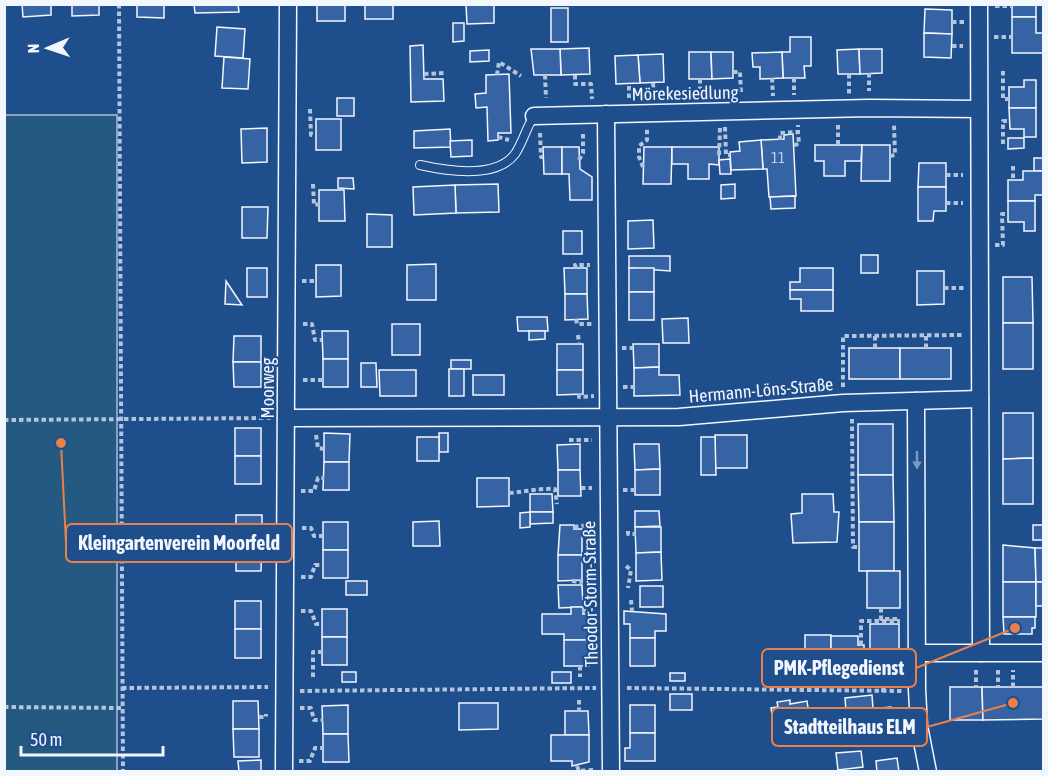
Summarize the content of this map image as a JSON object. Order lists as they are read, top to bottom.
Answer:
{
  "streets": {
    "street": [
      "Mörekesiedlung",
      "Moorweg",
      "Hermann-Löns-Straße",
      "Theodor-Storm-Straße"
    ]
  },
  "crossings": [
    ["Mörekesiedlung", "Theodor-Storm-Straße"],
    ["Hermann-Löns-Straße", "Theodor-Storm-Straße"]
  ],
  "places": ["Kleingartenverein Moorfeld", "PMK-Pflegedienst", "Stadtteilhaus ELM"],
  "house_numbers": ["11"],
  "scale_bar": "50 m",
  "north": "left"
}
